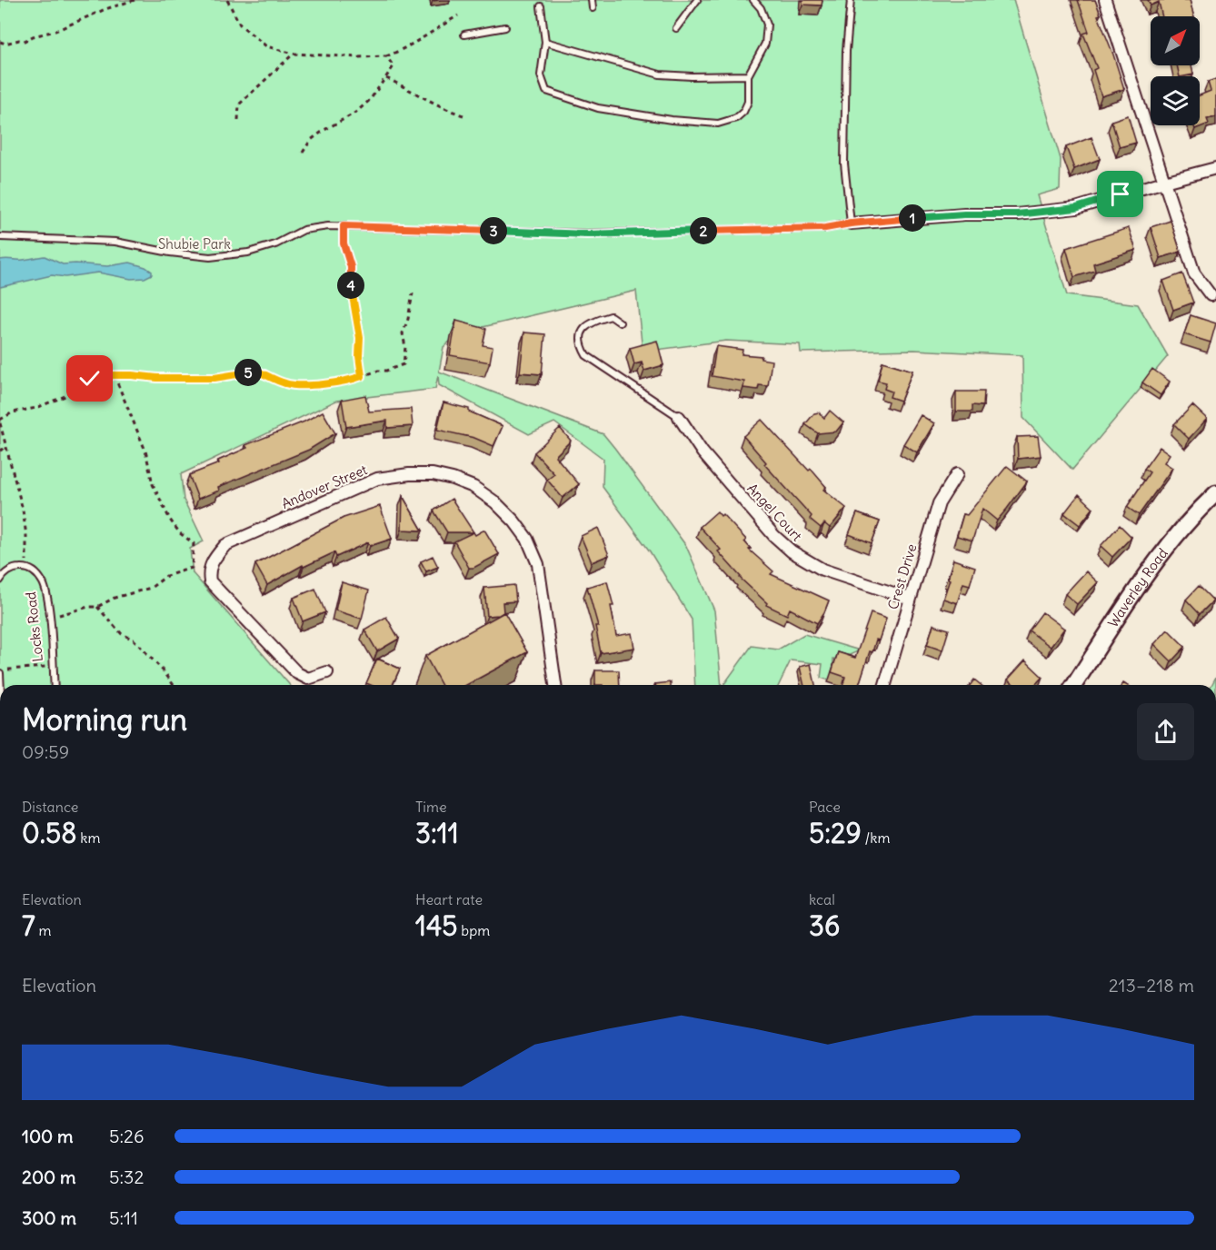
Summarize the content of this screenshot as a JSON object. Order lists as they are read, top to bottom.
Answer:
{
  "streets": {
    "main road": ["Waverley Road"],
    "street": ["Andover Street", "Angel Court", "Crest Drive"],
    "lane": ["Locks Road"]
  },
  "crossings": [
    ["Angel Court", "Crest Drive"]
  ],
  "parks": ["Shubie Park"],
  "north": "top right",
  "page": {
    "pins": [
      "1",
      "2",
      "3",
      "4",
      "5"
    ],
    "heading": ["Morning run", "09:59"],
    "stats": [
      ["Distance", "0.58 km"],
      ["Time", "3:11"],
      ["Pace", "5:29 /km"],
      ["Elevation", "7 m"],
      ["Heart rate", "145 bpm"],
      ["kcal", "36"]
    ],
    "chart": ["Elevation", "213–218 m"],
    "list": [
      {
        "name": "100 m",
        "note": "5:26"
      },
      {
        "name": "200 m",
        "note": "5:32"
      },
      {
        "name": "300 m",
        "note": "5:11"
      }
    ]
  }
}
